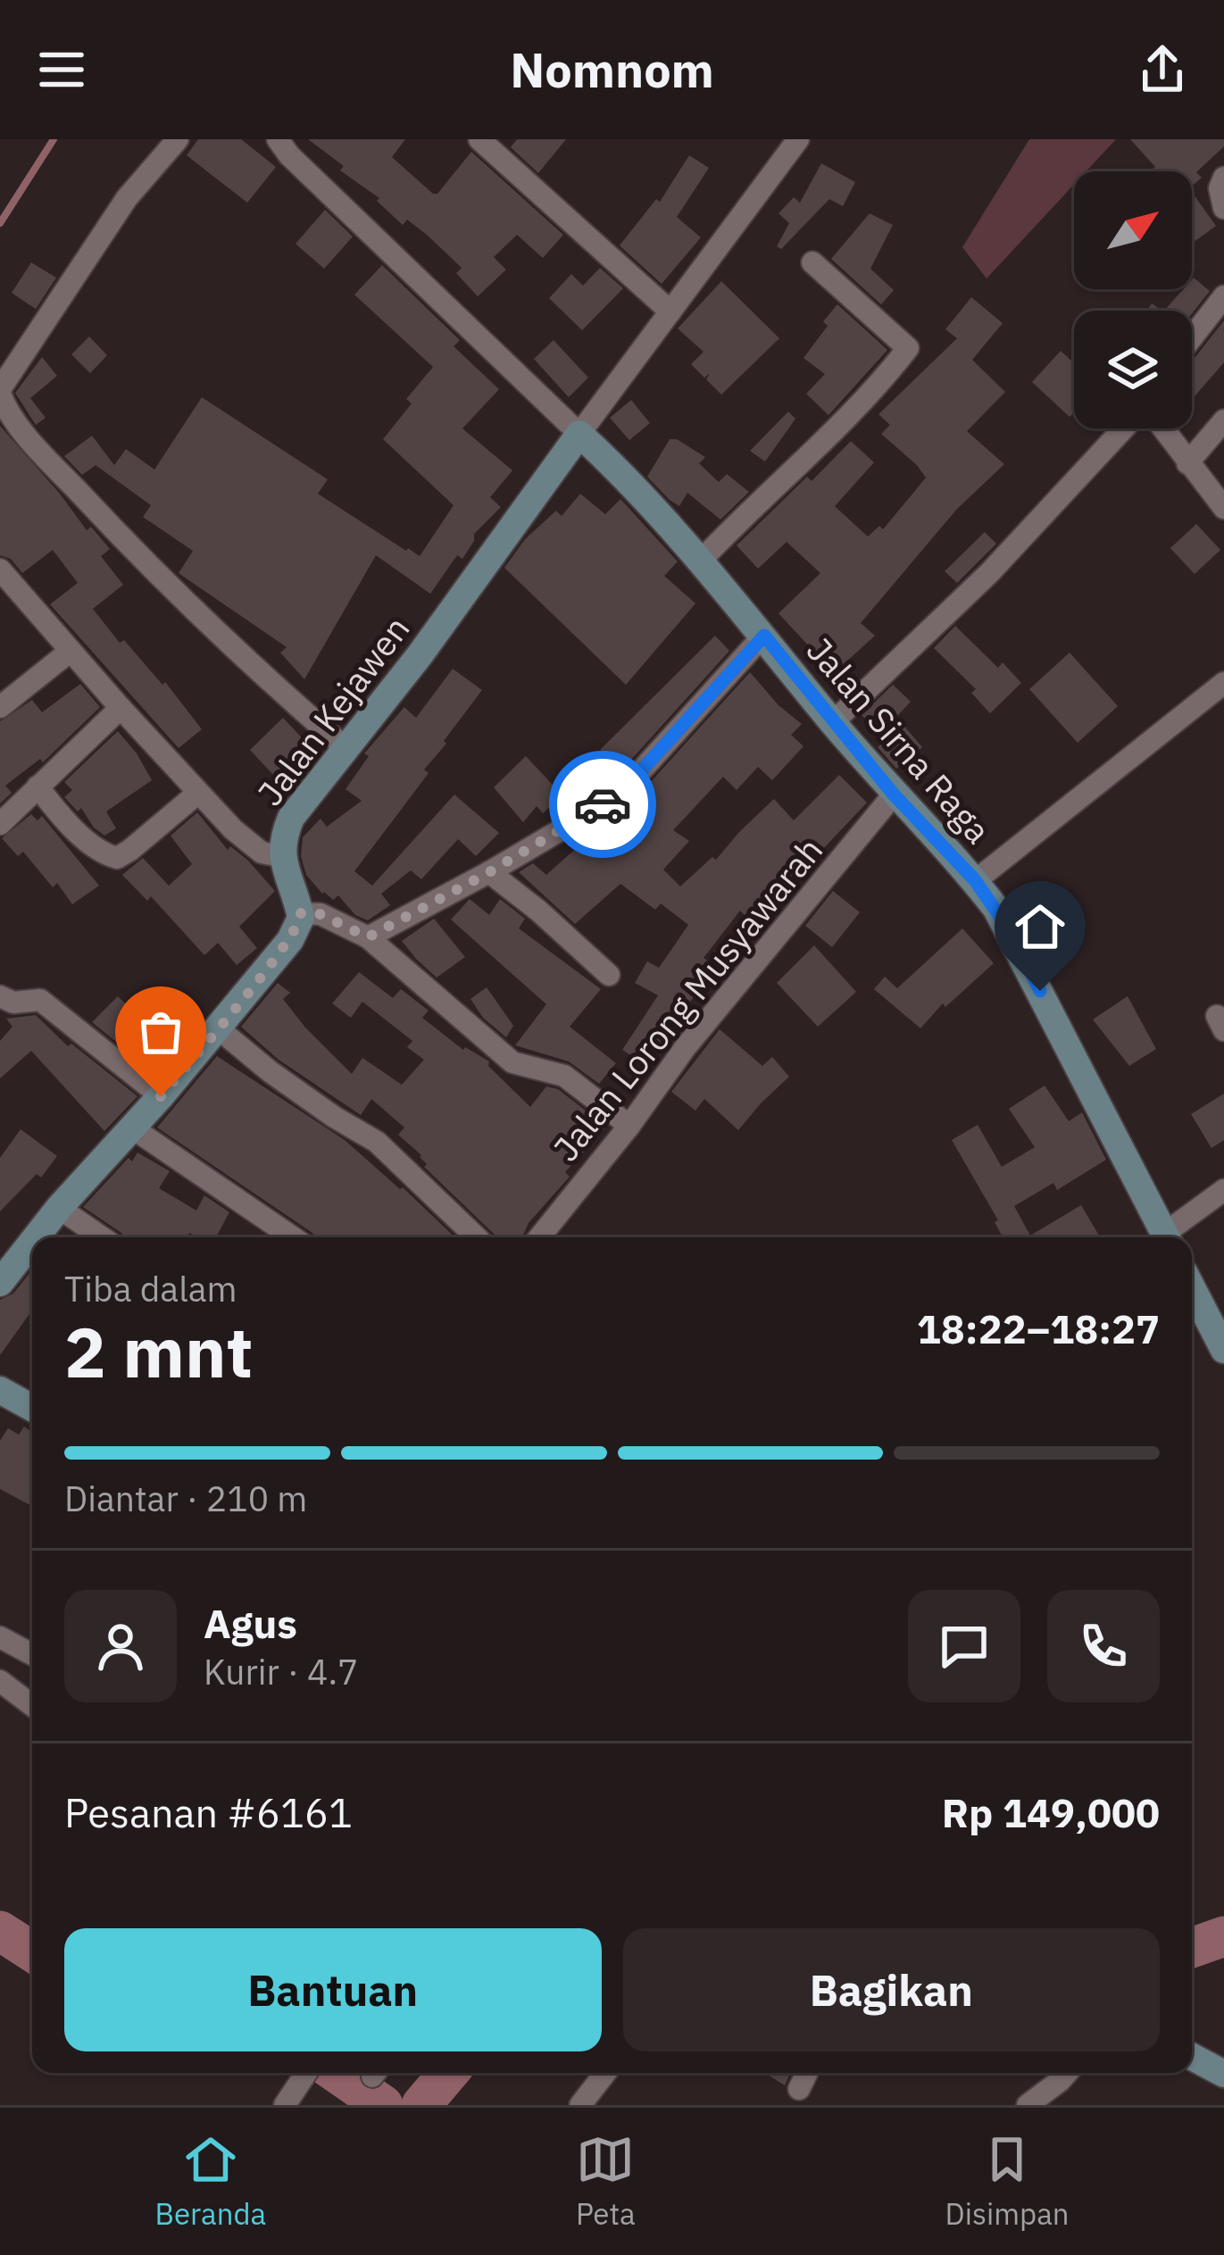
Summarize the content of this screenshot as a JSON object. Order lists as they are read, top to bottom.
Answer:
{
  "streets": {
    "street": ["Jalan Kejawen", "Jalan Sirna Raga", "Jalan Lorong Musyawarah"]
  },
  "crossings": [
    ["Jalan Kejawen", "Jalan Sirna Raga"],
    ["Jalan Sirna Raga", "Jalan Lorong Musyawarah"]
  ],
  "north": "top right",
  "page": {
    "header": "Nomnom",
    "heading": ["2 mnt", "Tiba dalam", "18:22–18:27"],
    "panel": [
      "Agus",
      "Kurir · 4.7",
      "Pesanan #6161",
      "Rp 149,000"
    ],
    "bar": "Diantar · 210 m",
    "buttons": ["Bantuan", "Bagikan"],
    "tabs": ["Beranda", "Peta", "Disimpan"]
  }
}
